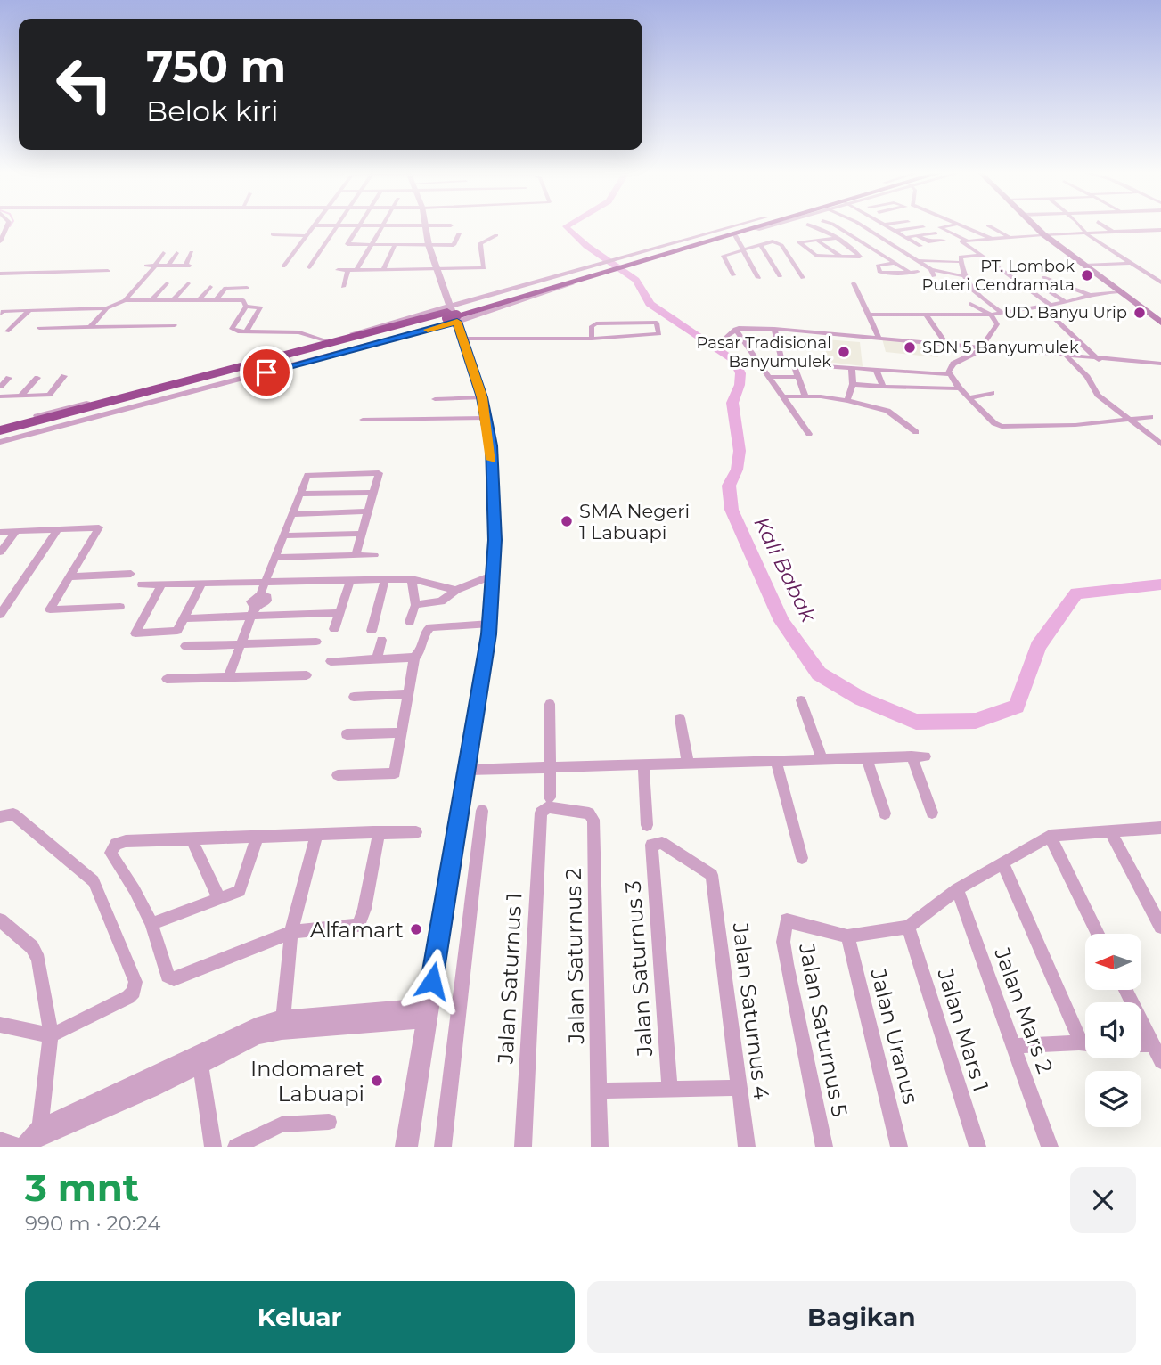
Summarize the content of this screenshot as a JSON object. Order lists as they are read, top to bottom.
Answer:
{
  "streets": {
    "street": [
      "Jalan Saturnus 2",
      "Jalan Saturnus 3",
      "Jalan Saturnus 1",
      "Jalan Mars 2",
      "Jalan Saturnus 4",
      "Jalan Saturnus 5",
      "Jalan Mars 1",
      "Jalan Uranus"
    ]
  },
  "crossings": [
    ["Jalan Saturnus 2", "Jalan Saturnus 1"],
    ["Jalan Saturnus 3", "Jalan Saturnus 4"],
    ["Jalan Saturnus 5", "Jalan Uranus"]
  ],
  "water": ["Kali Babak"],
  "places": [
    "PT. Lombok Puteri Cendramata",
    "UD. Banyu Urip",
    "SDN 5 Banyumulek",
    "Pasar Tradisional Banyumulek",
    "SMA Negeri 1 Labuapi",
    "Alfamart",
    "Indomaret Labuapi"
  ],
  "north": "left",
  "page": {
    "turn": ["750 m", "Belok kiri"],
    "heading": ["3 mnt", "990 m · 20:24"],
    "buttons": ["Keluar", "Bagikan"]
  }
}
